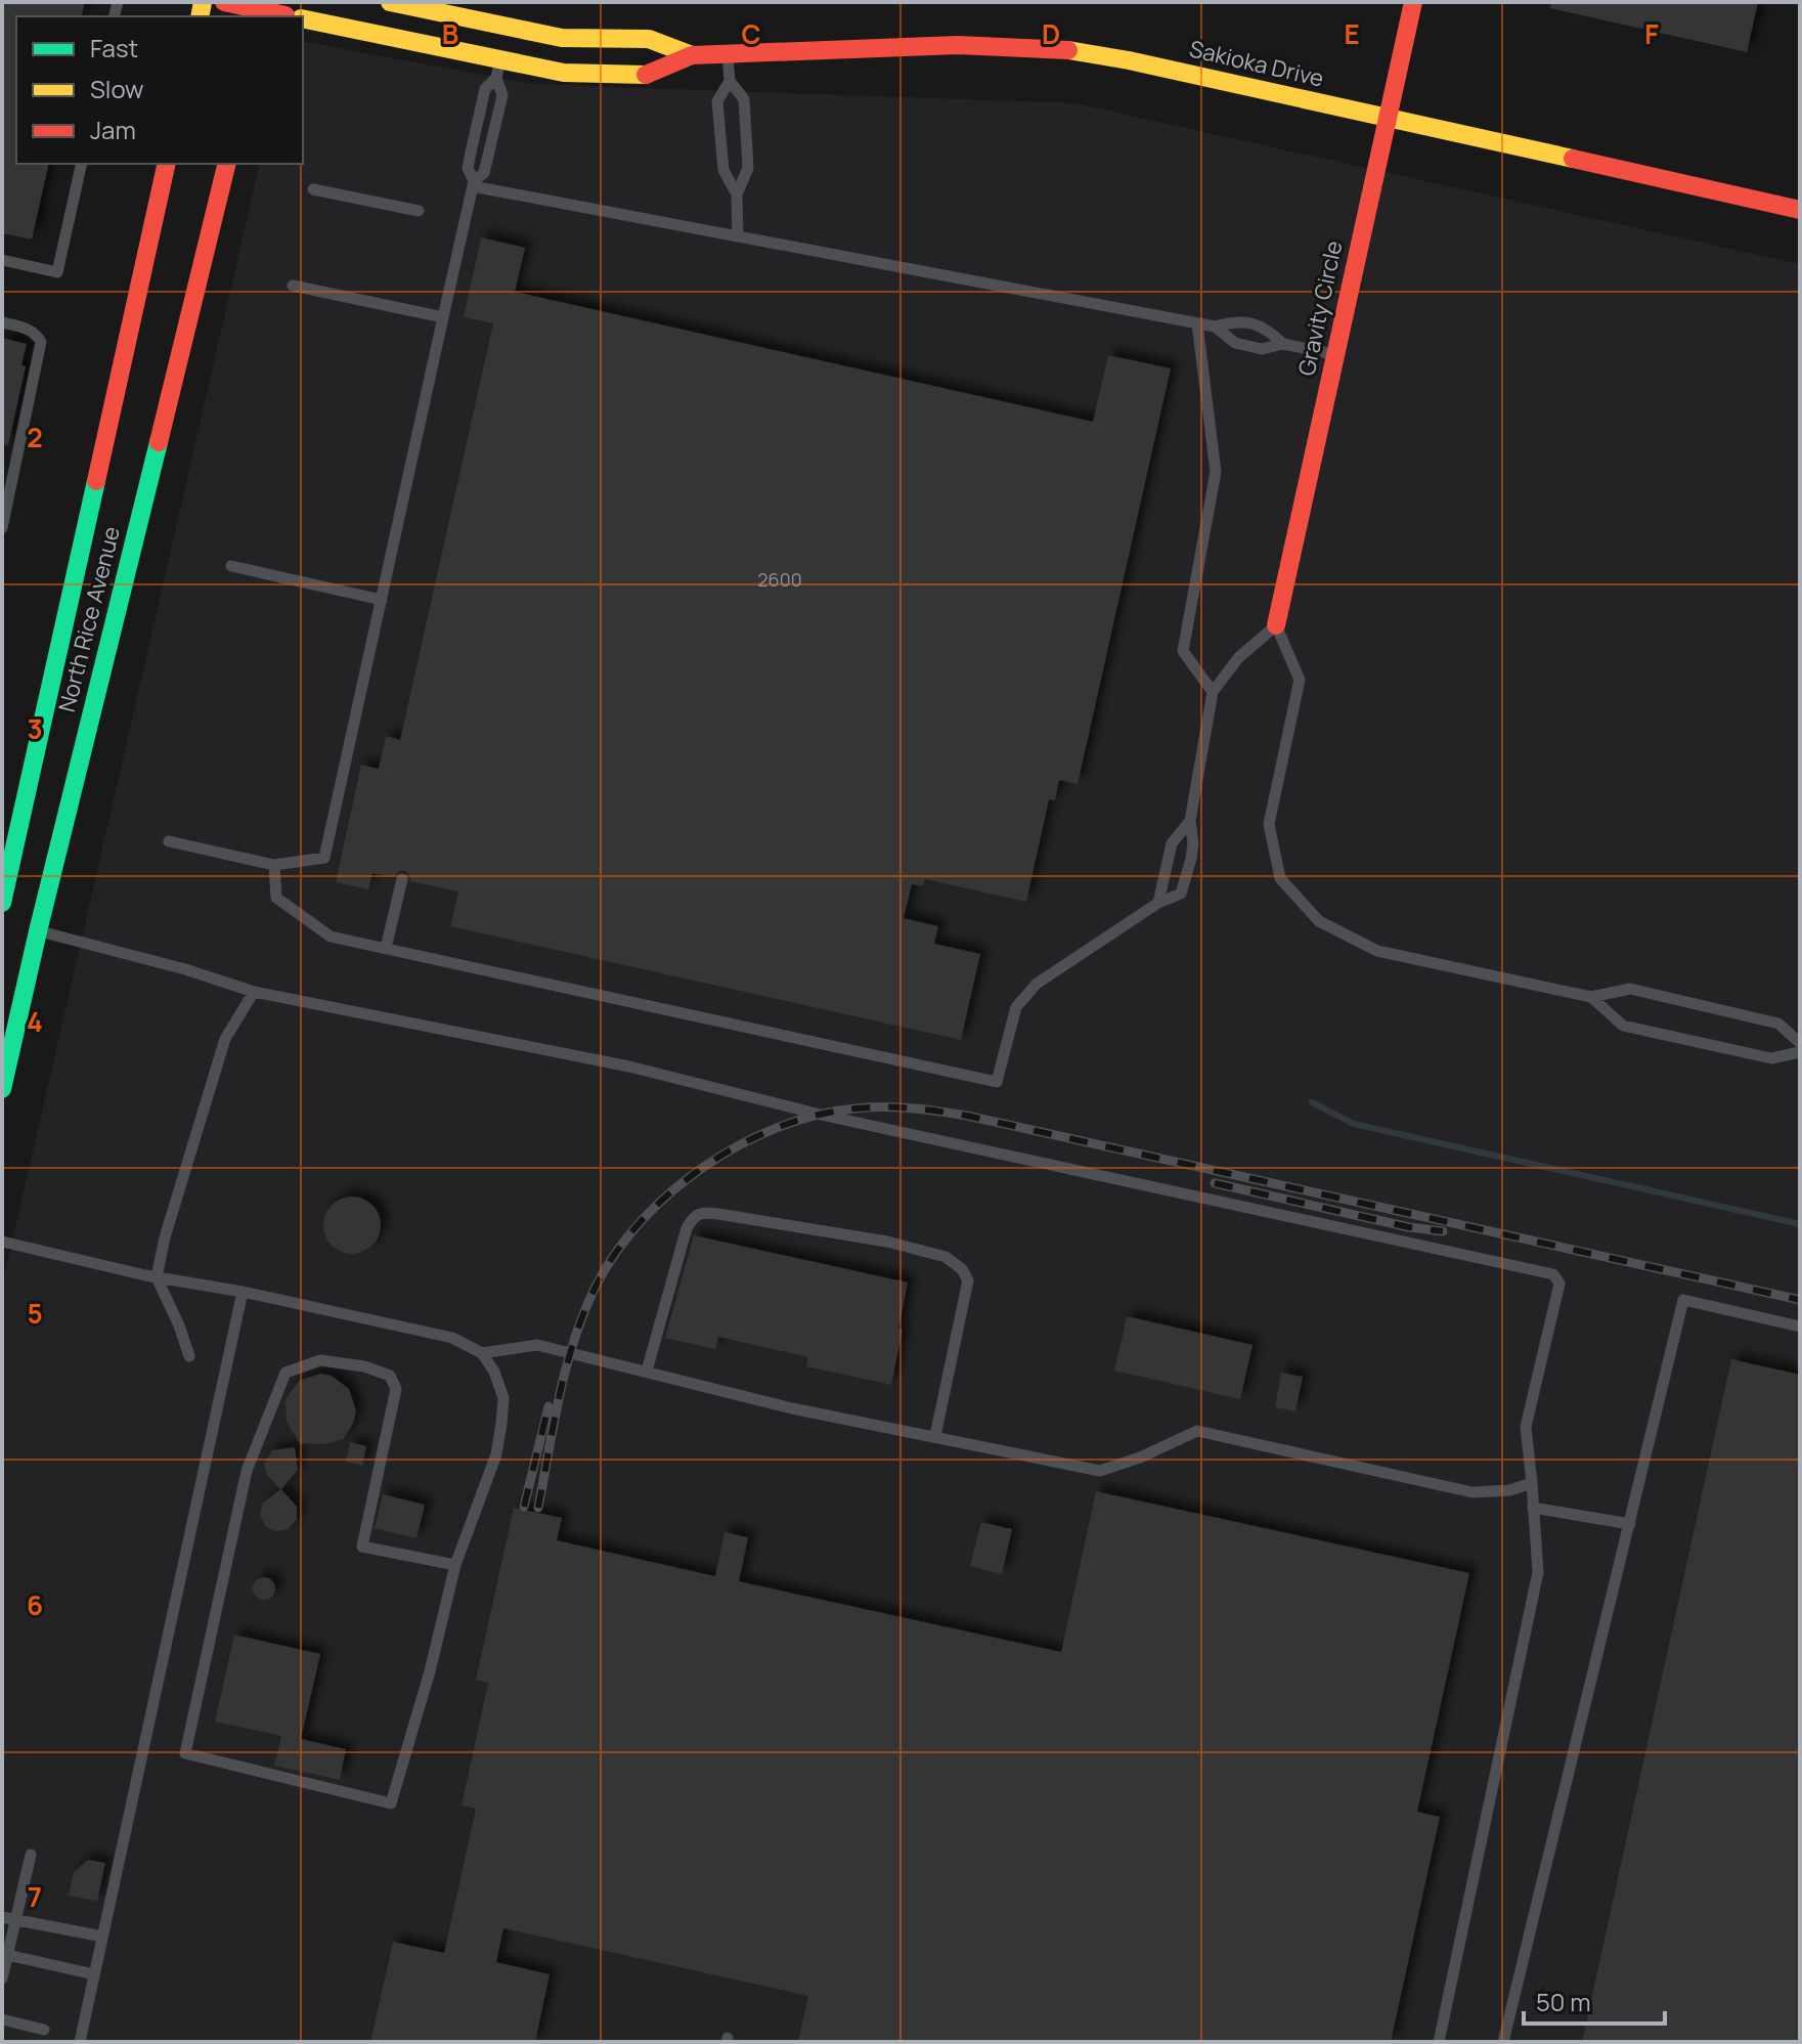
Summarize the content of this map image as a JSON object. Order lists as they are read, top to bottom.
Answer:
{
  "streets": {
    "main road": ["Sakioka Drive", "Gravity Circle", "North Rice Avenue"]
  },
  "crossings": [
    ["Sakioka Drive", "Gravity Circle"]
  ],
  "house_numbers": ["2600"],
  "legend": ["Fast", "Slow", "Jam"],
  "scale_bar": "50 m",
  "grid": {
    "columns": [
      "B",
      "C",
      "D",
      "E",
      "F"
    ],
    "rows": [
      "2",
      "3",
      "4",
      "5",
      "6",
      "7"
    ]
  }
}
